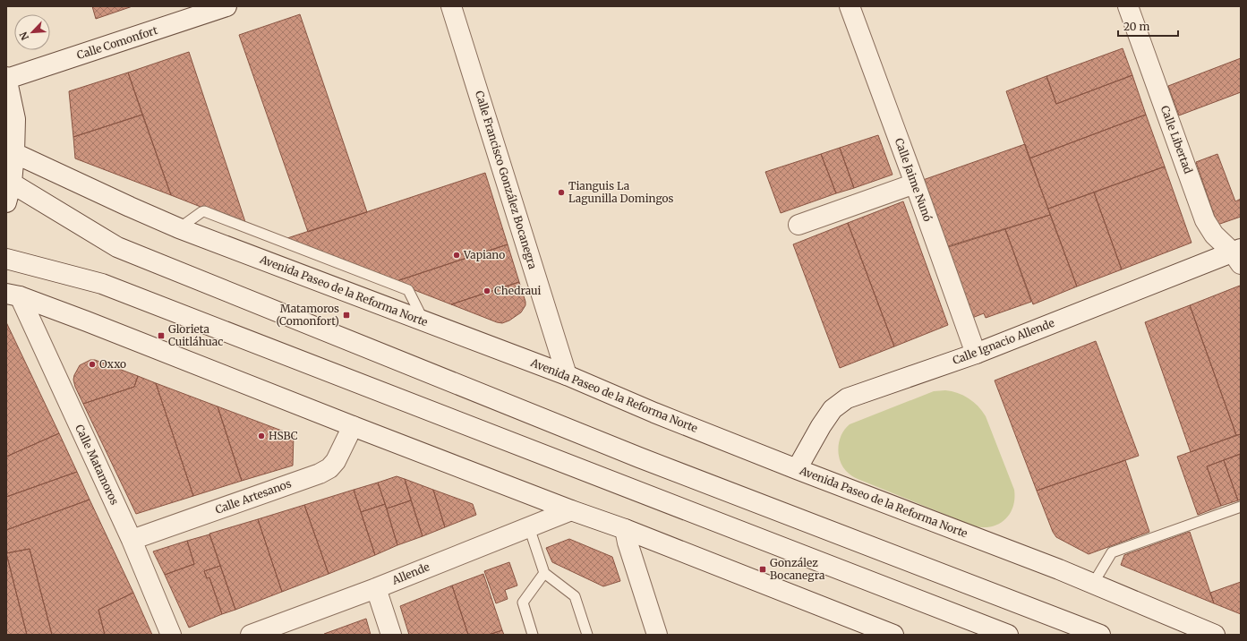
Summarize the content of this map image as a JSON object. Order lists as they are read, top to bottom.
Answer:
{
  "streets": {
    "street": [
      "Calle Comonfort",
      "Calle Libertad",
      "Calle Francisco González Bocanegra",
      "Calle Jaime Nunó",
      "Avenida Paseo de la Reforma Norte",
      "Calle Ignacio Allende",
      "Calle Matamoros",
      "Calle Artesanos",
      "Allende"
    ]
  },
  "crossings": [
    ["Calle Libertad", "Calle Ignacio Allende"],
    ["Calle Francisco González Bocanegra", "Avenida Paseo de la Reforma Norte"],
    ["Calle Jaime Nunó", "Calle Ignacio Allende"],
    ["Avenida Paseo de la Reforma Norte", "Calle Ignacio Allende"],
    ["Calle Matamoros", "Calle Artesanos"]
  ],
  "places": {
    "other": [
      "Tianguis La Lagunilla Domingos",
      "Vapiano",
      "Chedraui",
      "Oxxo",
      "HSBC"
    ],
    "transit": ["Matamoros (Comonfort)", "Glorieta Cuitláhuac", "González Bocanegra"]
  },
  "scale_bar": "20 m",
  "north": "bottom left"
}
